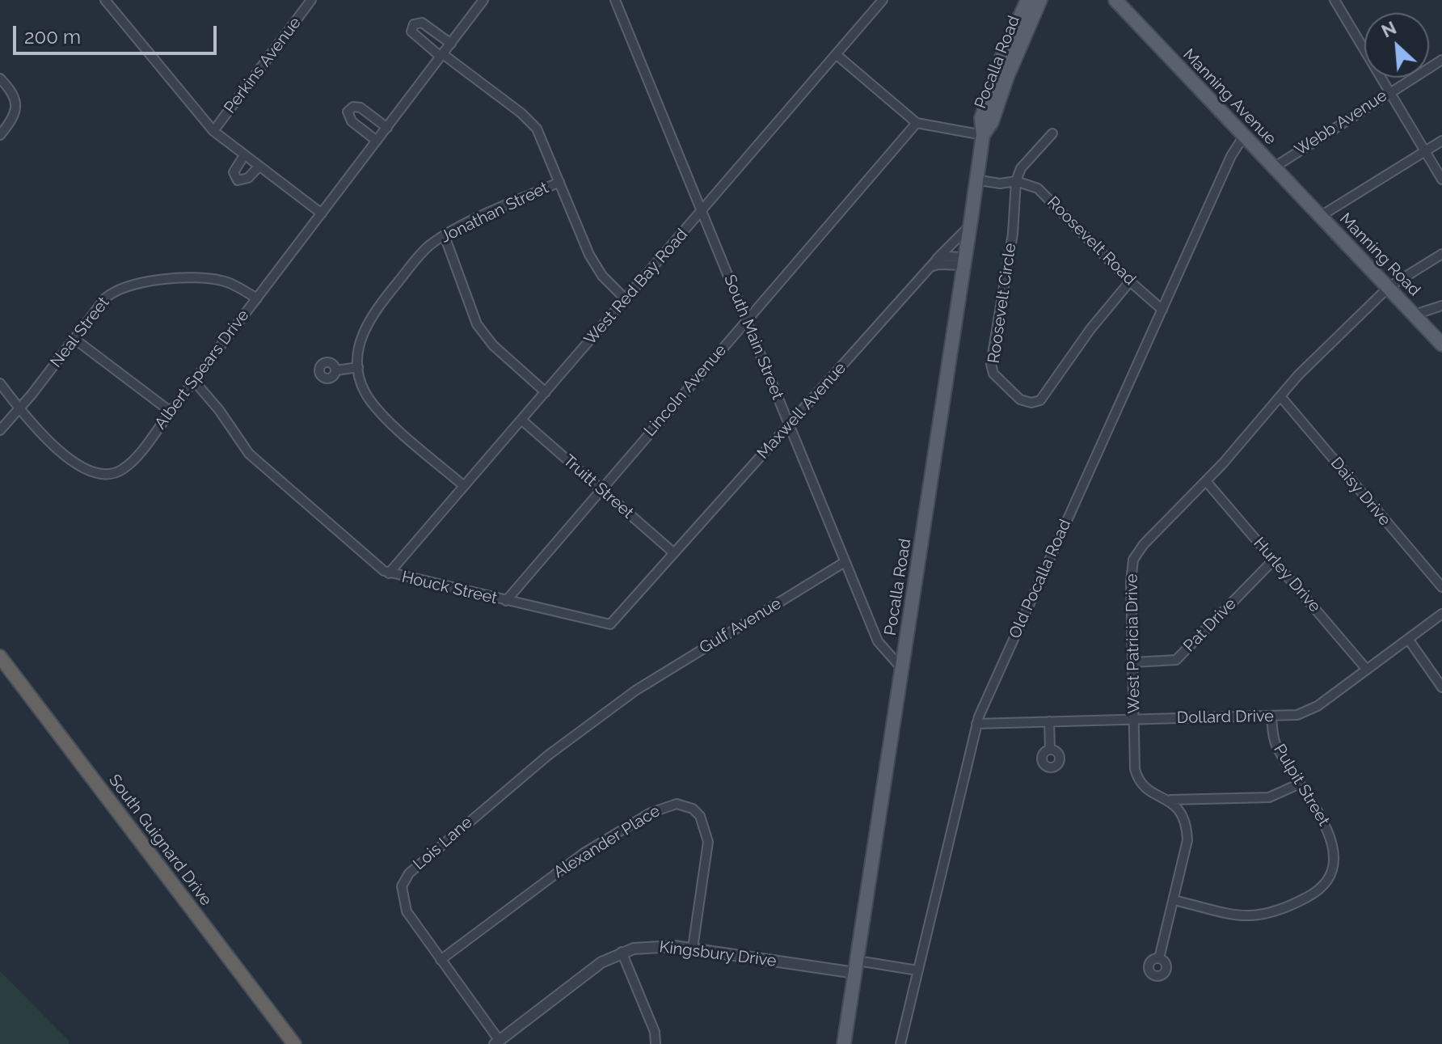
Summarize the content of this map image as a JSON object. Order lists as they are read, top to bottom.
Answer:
{
  "streets": {
    "highway": ["South Guignard Drive"],
    "main road": ["Pocalla Road", "Manning Avenue", "Manning Road"],
    "street": [
      "Perkins Avenue",
      "Webb Avenue",
      "Jonathan Street",
      "Roosevelt Road",
      "West Red Bay Road",
      "Roosevelt Circle",
      "Neal Street",
      "South Main Street",
      "Albert Spears Drive",
      "Lincoln Avenue",
      "Maxwell Avenue",
      "Truitt Street",
      "Daisy Drive",
      "Hurley Drive",
      "Old Pocalla Road",
      "Houck Street",
      "Pat Drive",
      "Gulf Avenue",
      "West Patricia Drive",
      "Dollard Drive",
      "Pulpit Street",
      "Alexander Place",
      "Lois Lane",
      "Kingsbury Drive"
    ]
  },
  "crossings": [
    ["Pocalla Road", "South Main Street"],
    ["Pocalla Road", "Maxwell Avenue"],
    ["Pocalla Road", "Kingsbury Drive"],
    ["Manning Avenue", "Webb Avenue"],
    ["Manning Avenue", "Manning Road"],
    ["Manning Avenue", "Old Pocalla Road"],
    ["Jonathan Street", "West Red Bay Road"],
    ["Roosevelt Road", "Roosevelt Circle"],
    ["Roosevelt Road", "Old Pocalla Road"],
    ["Manning Road", "West Patricia Drive"],
    ["West Red Bay Road", "South Main Street"],
    ["West Red Bay Road", "Truitt Street"],
    ["West Red Bay Road", "Houck Street"],
    ["Neal Street", "Albert Spears Drive"],
    ["South Main Street", "Lincoln Avenue"],
    ["South Main Street", "Maxwell Avenue"],
    ["South Main Street", "Gulf Avenue"],
    ["Albert Spears Drive", "Houck Street"],
    ["Lincoln Avenue", "Truitt Street"],
    ["Lincoln Avenue", "Houck Street"],
    ["Maxwell Avenue", "Truitt Street"],
    ["Maxwell Avenue", "Houck Street"],
    ["Truitt Street", "Houck Street"],
    ["Daisy Drive", "West Patricia Drive"],
    ["Hurley Drive", "Pat Drive"],
    ["Hurley Drive", "West Patricia Drive"],
    ["Hurley Drive", "Dollard Drive"],
    ["Old Pocalla Road", "Dollard Drive"],
    ["Pat Drive", "West Patricia Drive"],
    ["Gulf Avenue", "Lois Lane"],
    ["West Patricia Drive", "Dollard Drive"],
    ["Dollard Drive", "Pulpit Street"],
    ["Alexander Place", "Lois Lane"],
    ["Alexander Place", "Kingsbury Drive"],
    ["Lois Lane", "Kingsbury Drive"]
  ],
  "scale_bar": "200 m",
  "north": "top left"
}
